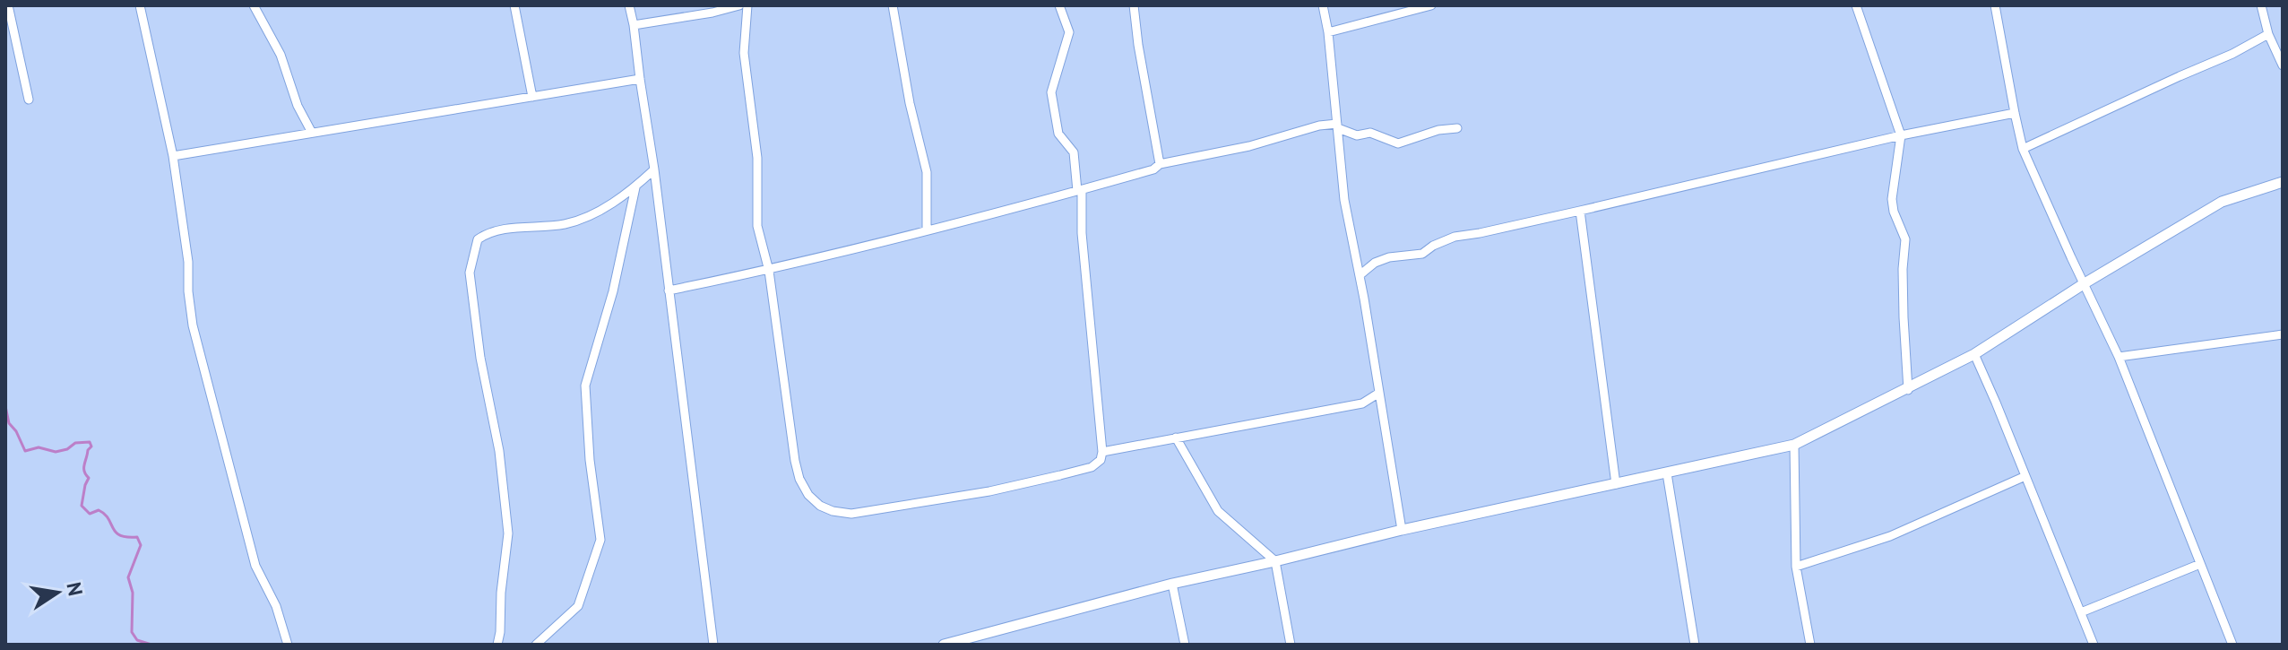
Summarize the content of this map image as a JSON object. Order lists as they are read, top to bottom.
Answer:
{
  "north": "right"
}
